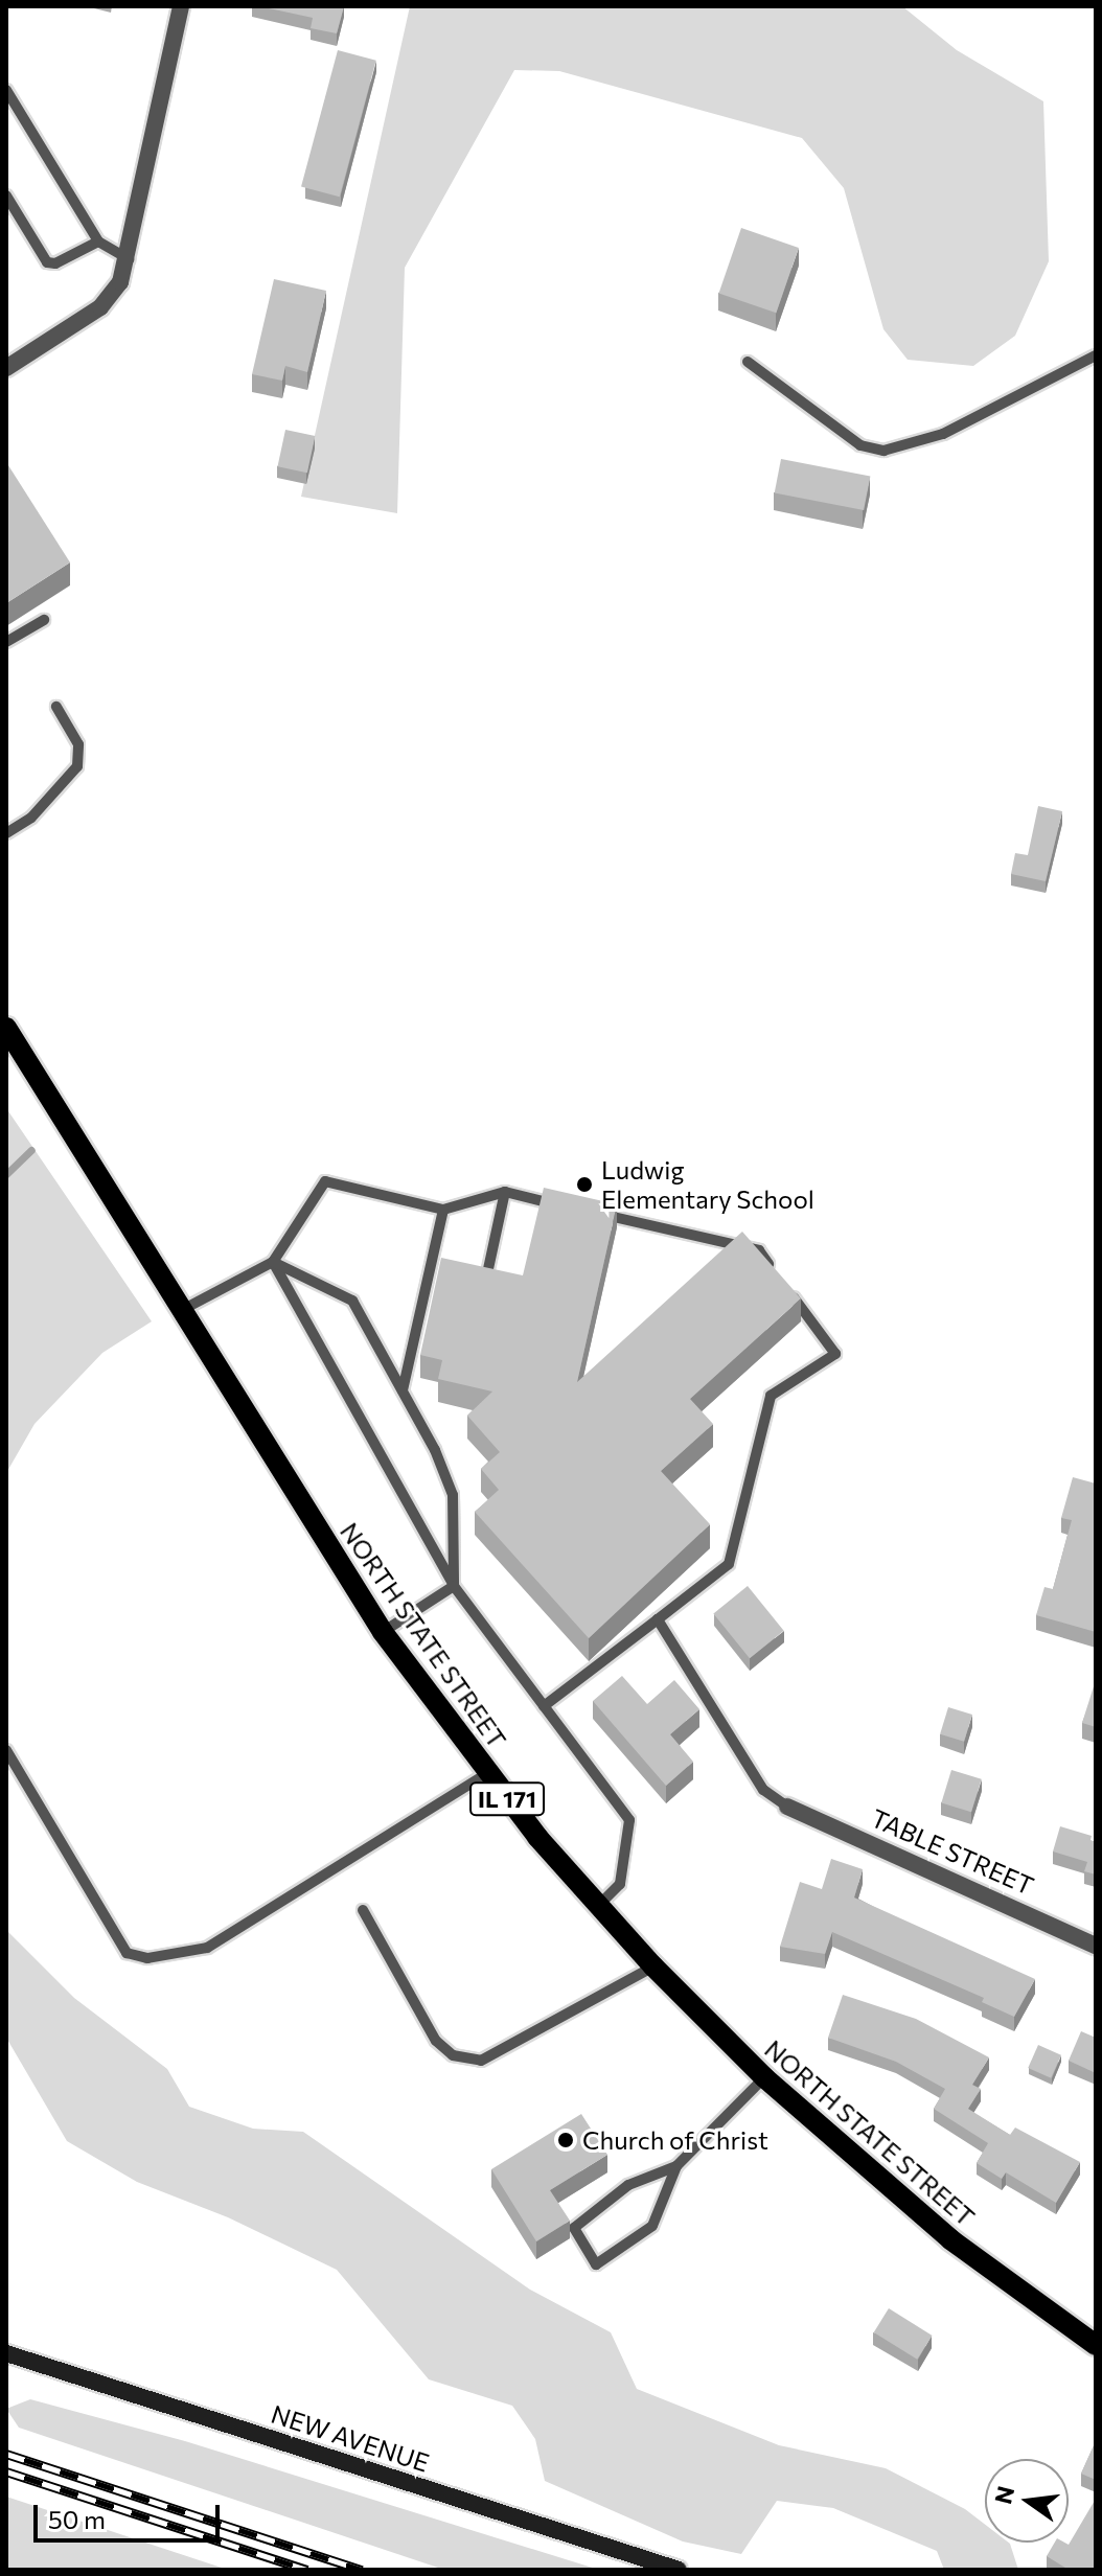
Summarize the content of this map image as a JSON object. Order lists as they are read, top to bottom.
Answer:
{
  "streets": {
    "main road": ["NORTH STATE STREET", "IL 171", "NEW AVENUE"],
    "street": ["TABLE STREET"]
  },
  "places": ["Ludwig Elementary School", "Church of Christ"],
  "scale_bar": "50 m",
  "north": "left"
}
